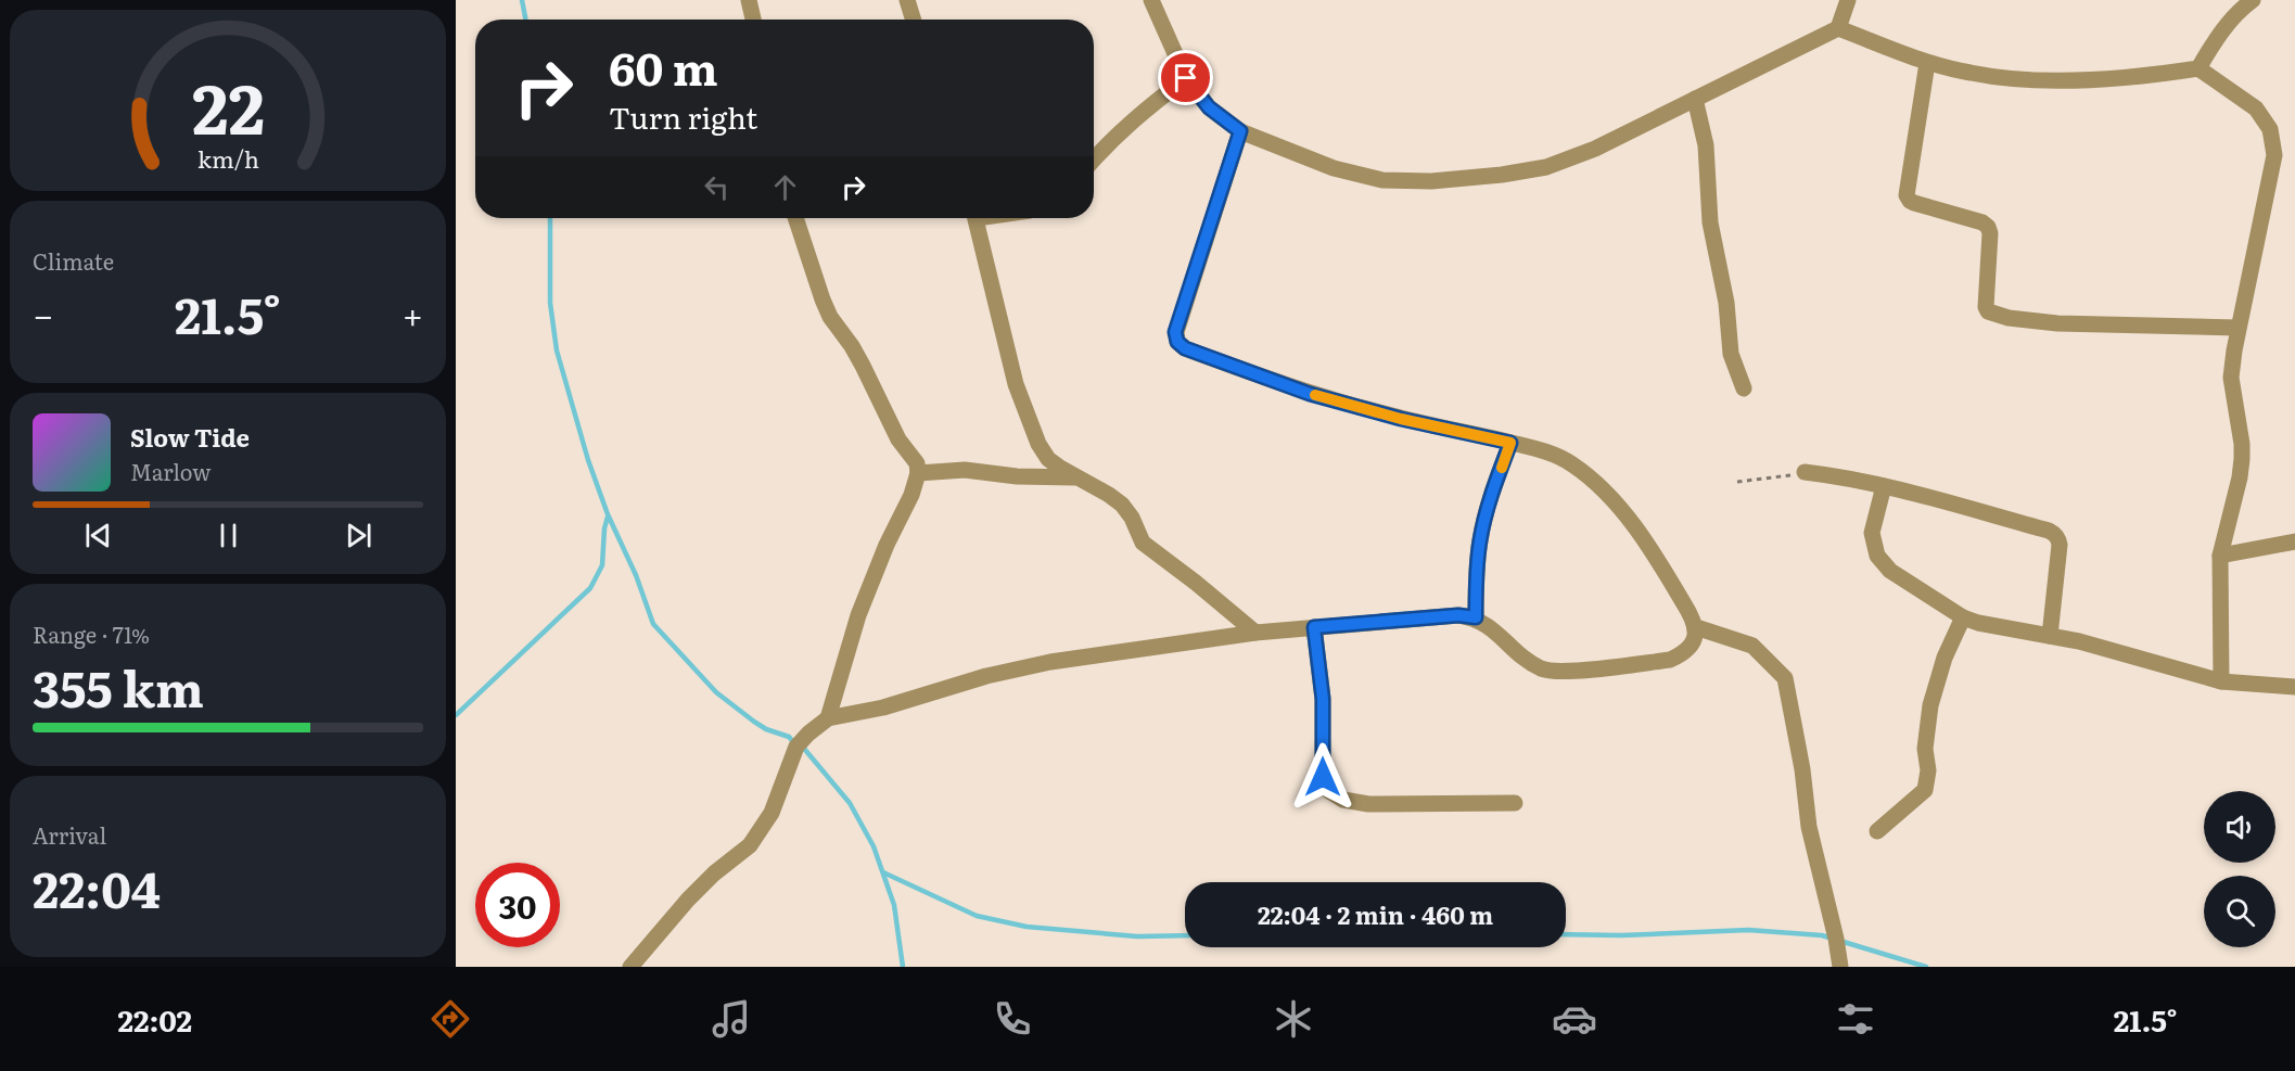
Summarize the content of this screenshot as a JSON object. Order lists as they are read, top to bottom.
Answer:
{
  "page": {
    "turn": ["60 m", "Turn right"],
    "tile": [
      "Climate",
      ["Range · 71%", "355 km"],
      ["Arrival", "22:04"]
    ],
    "heat": ["−", "21.5°", "+"],
    "song": ["Slow Tide", "Marlow"],
    "limit": "30",
    "trip": "22:04 · 2 min · 460 m",
    "tabs": ["22:02", "21.5°"],
    "gauge": ["22", "km/h"]
  }
}
